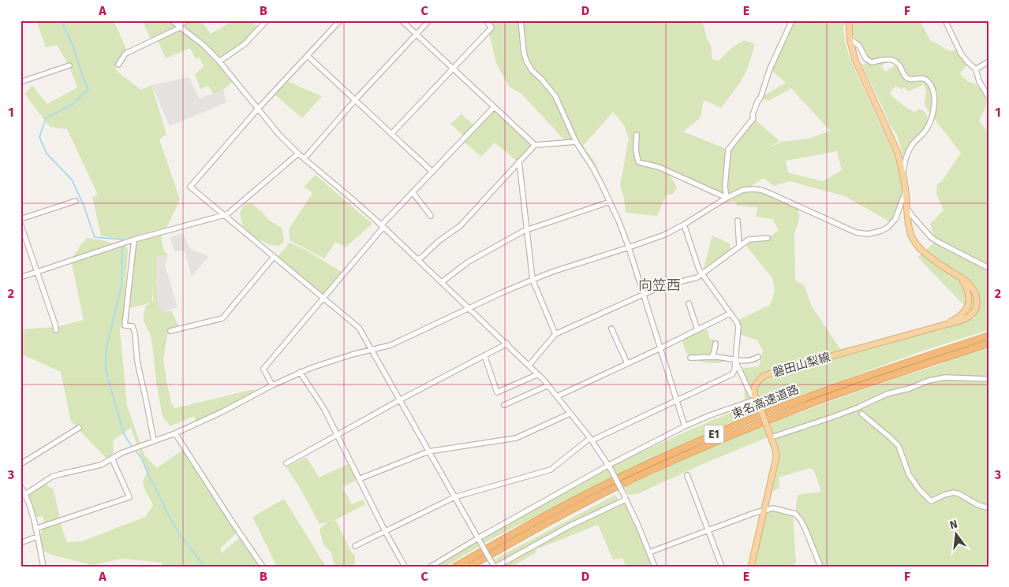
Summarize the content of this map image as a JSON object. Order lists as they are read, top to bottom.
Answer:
{
  "streets": {
    "highway": ["東名高速道路", "E1"],
    "main road": ["磐田山梨線"]
  },
  "districts": ["向笠西"],
  "north": "top",
  "grid": {
    "columns": [
      "A",
      "B",
      "C",
      "D",
      "E",
      "F"
    ],
    "rows": ["1", "2", "3"]
  }
}
